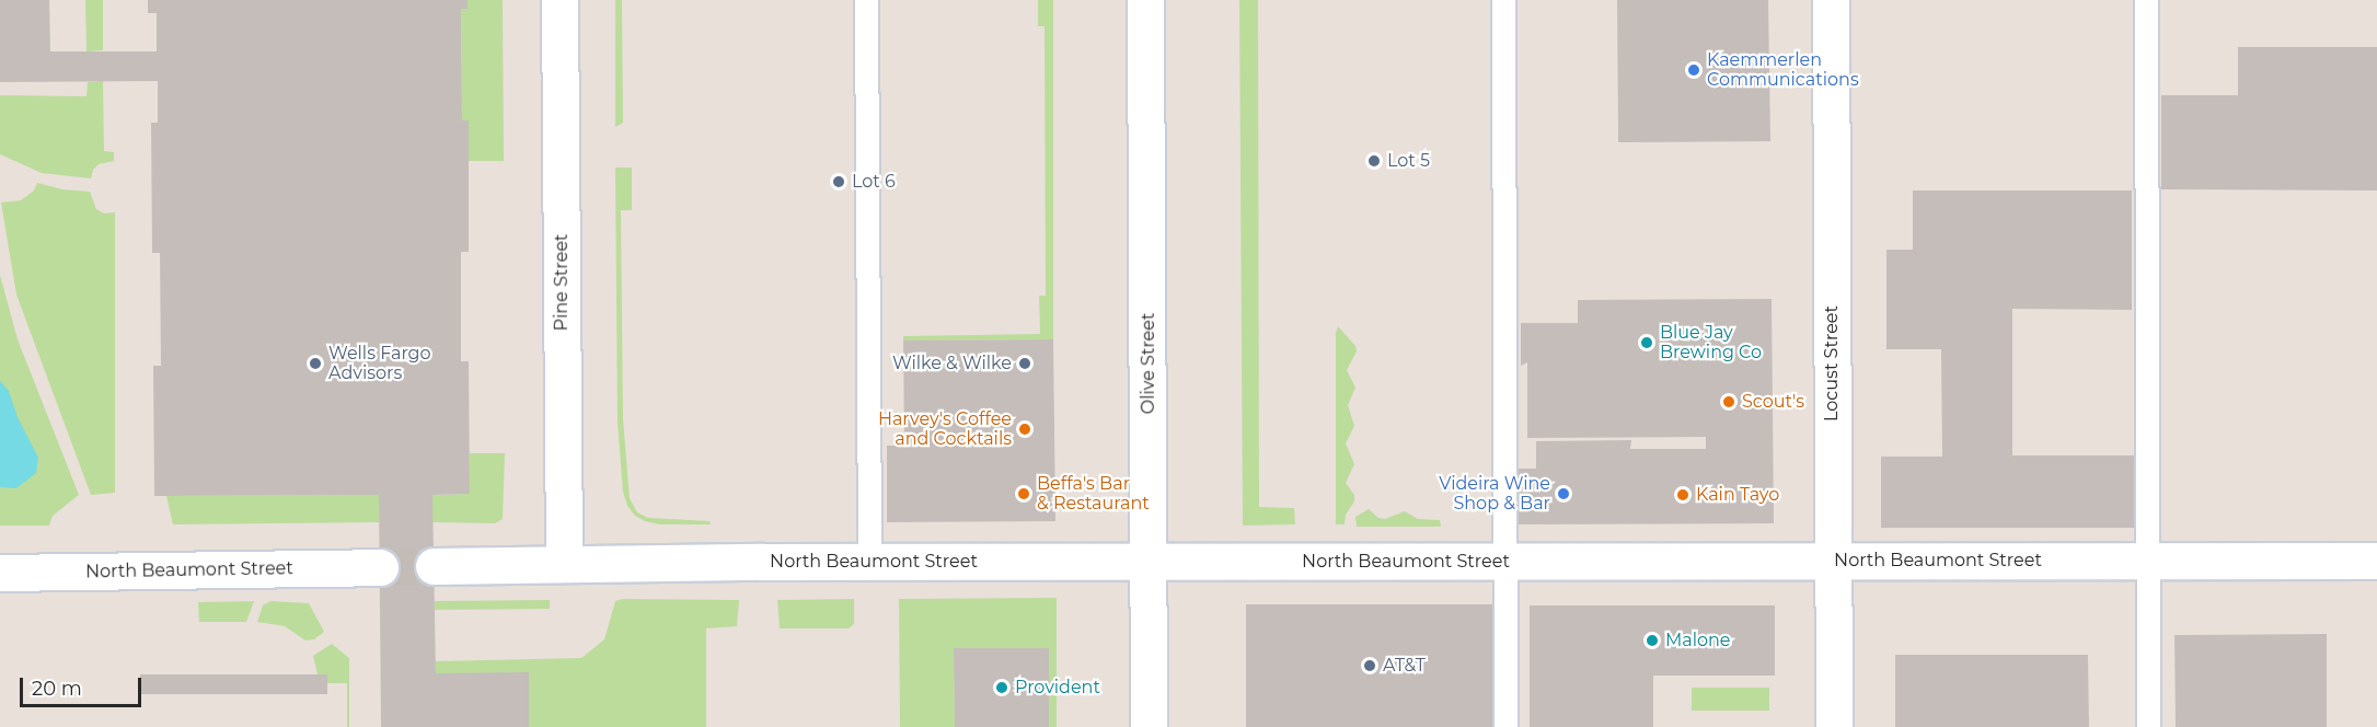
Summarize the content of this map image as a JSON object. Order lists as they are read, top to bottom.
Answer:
{
  "streets": {
    "street": [
      "Pine Street",
      "Olive Street",
      "Locust Street",
      "North Beaumont Street"
    ]
  },
  "crossings": [
    ["Pine Street", "North Beaumont Street"],
    ["Olive Street", "North Beaumont Street"],
    ["Locust Street", "North Beaumont Street"]
  ],
  "places": [
    "Kaemmerlen Communications",
    "Lot 5",
    "Lot 6",
    "Blue Jay Brewing Co",
    "Wells Fargo Advisors",
    "Wilke & Wilke",
    "Scout's",
    "Harvey's Coffee and Cocktails",
    "Beffa's Bar & Restaurant",
    "Videira Wine Shop & Bar",
    "Kain Tayo",
    "Malone",
    "AT&T",
    "Provident"
  ],
  "scale_bar": "20 m"
}
